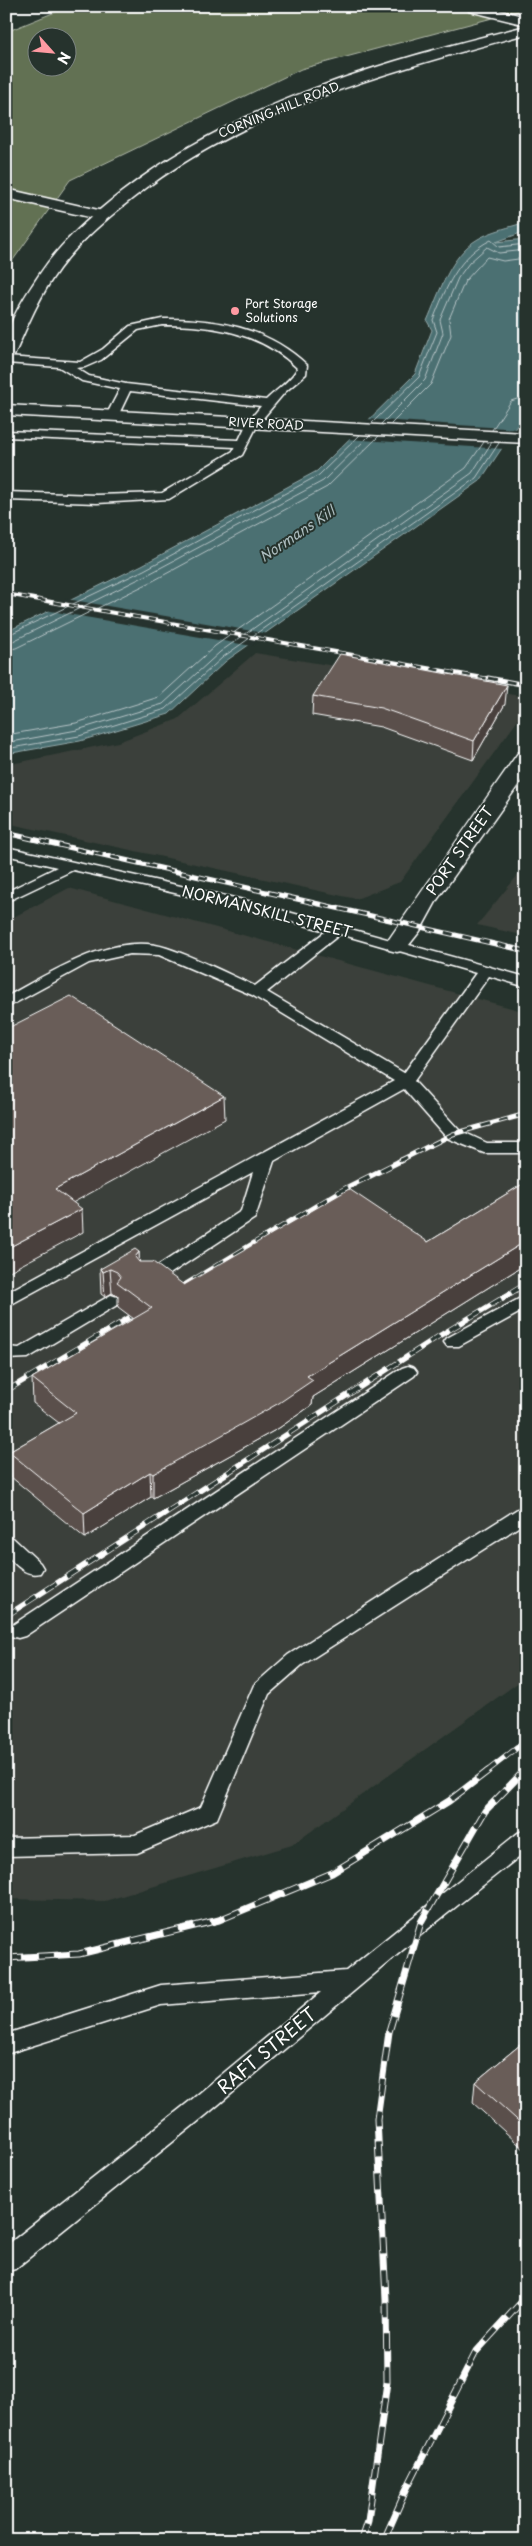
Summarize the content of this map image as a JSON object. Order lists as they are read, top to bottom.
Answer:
{
  "streets": {
    "main road": ["CORNING HILL ROAD", "RIVER ROAD", "PORT STREET"],
    "lane": ["NORMANSKILL STREET", "RAFT STREET"]
  },
  "crossings": [
    ["PORT STREET", "NORMANSKILL STREET"]
  ],
  "water": ["Normans Kill"],
  "places": ["Port Storage Solutions"],
  "north": "bottom right"
}
